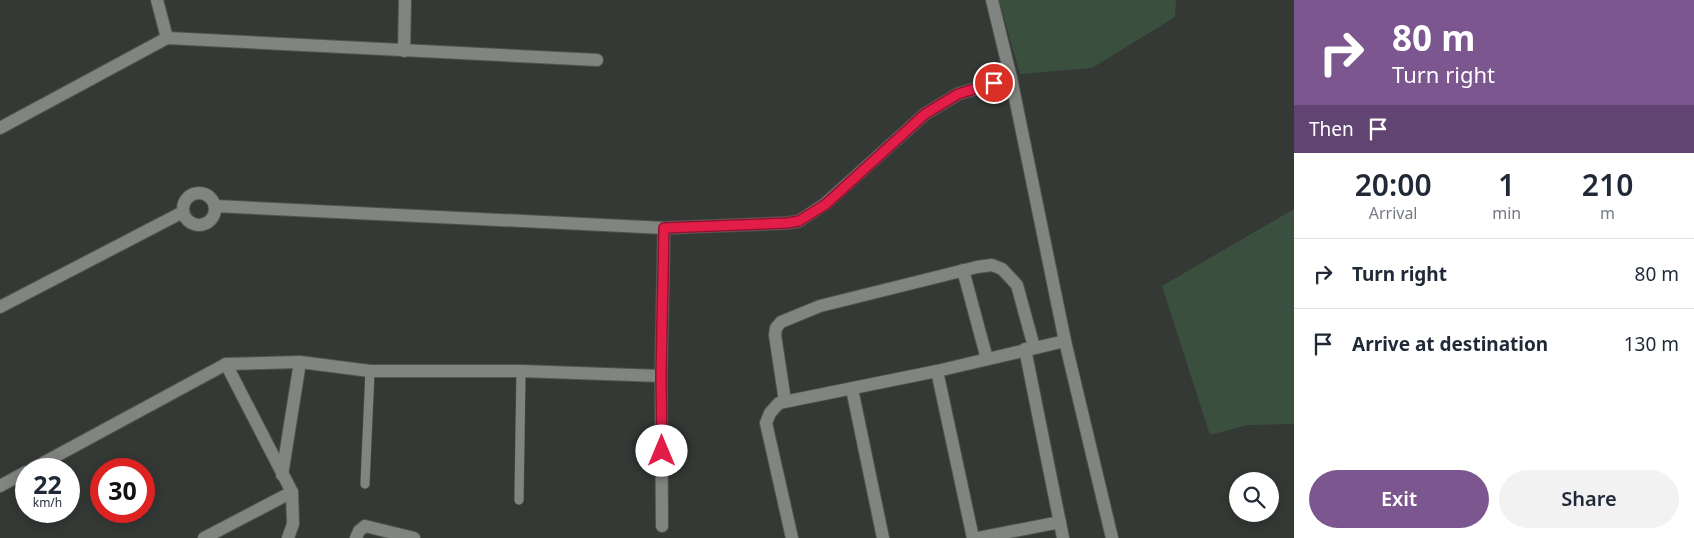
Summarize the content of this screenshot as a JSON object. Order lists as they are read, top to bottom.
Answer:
{
  "page": {
    "turn": ["80 m", "Turn right"],
    "then": "Then",
    "eta": [
      "20:00",
      "Arrival",
      "1",
      "min",
      "210",
      "m"
    ],
    "list": [
      {
        "name": "Turn right",
        "value": "80 m"
      },
      {
        "name": "Arrive at destination",
        "value": "130 m"
      }
    ],
    "speed": "22 km/h",
    "limit": "30",
    "buttons": ["Exit", "Share"]
  }
}
